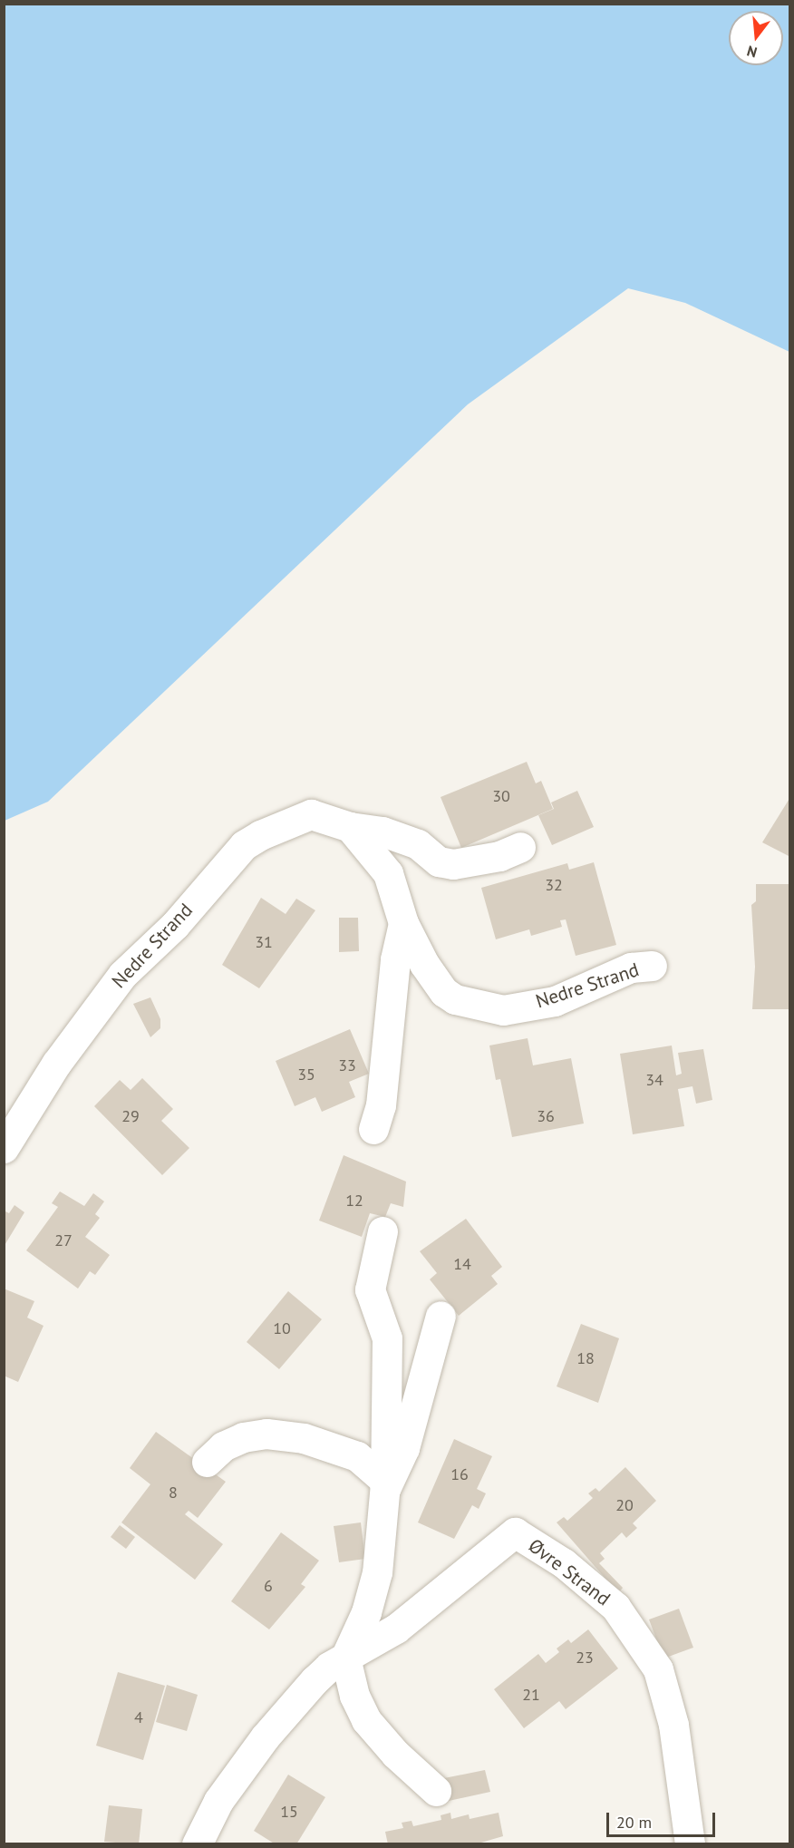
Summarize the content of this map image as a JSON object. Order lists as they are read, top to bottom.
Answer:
{
  "streets": {
    "street": ["Nedre Strand", "Øvre Strand"]
  },
  "house_numbers": [
    "30",
    "32",
    "31",
    "33",
    "35",
    "34",
    "29",
    "36",
    "12",
    "27",
    "14",
    "10",
    "18",
    "16",
    "8",
    "20",
    "6",
    "23",
    "21",
    "4",
    "15"
  ],
  "scale_bar": "20 m",
  "north": "bottom"
}
